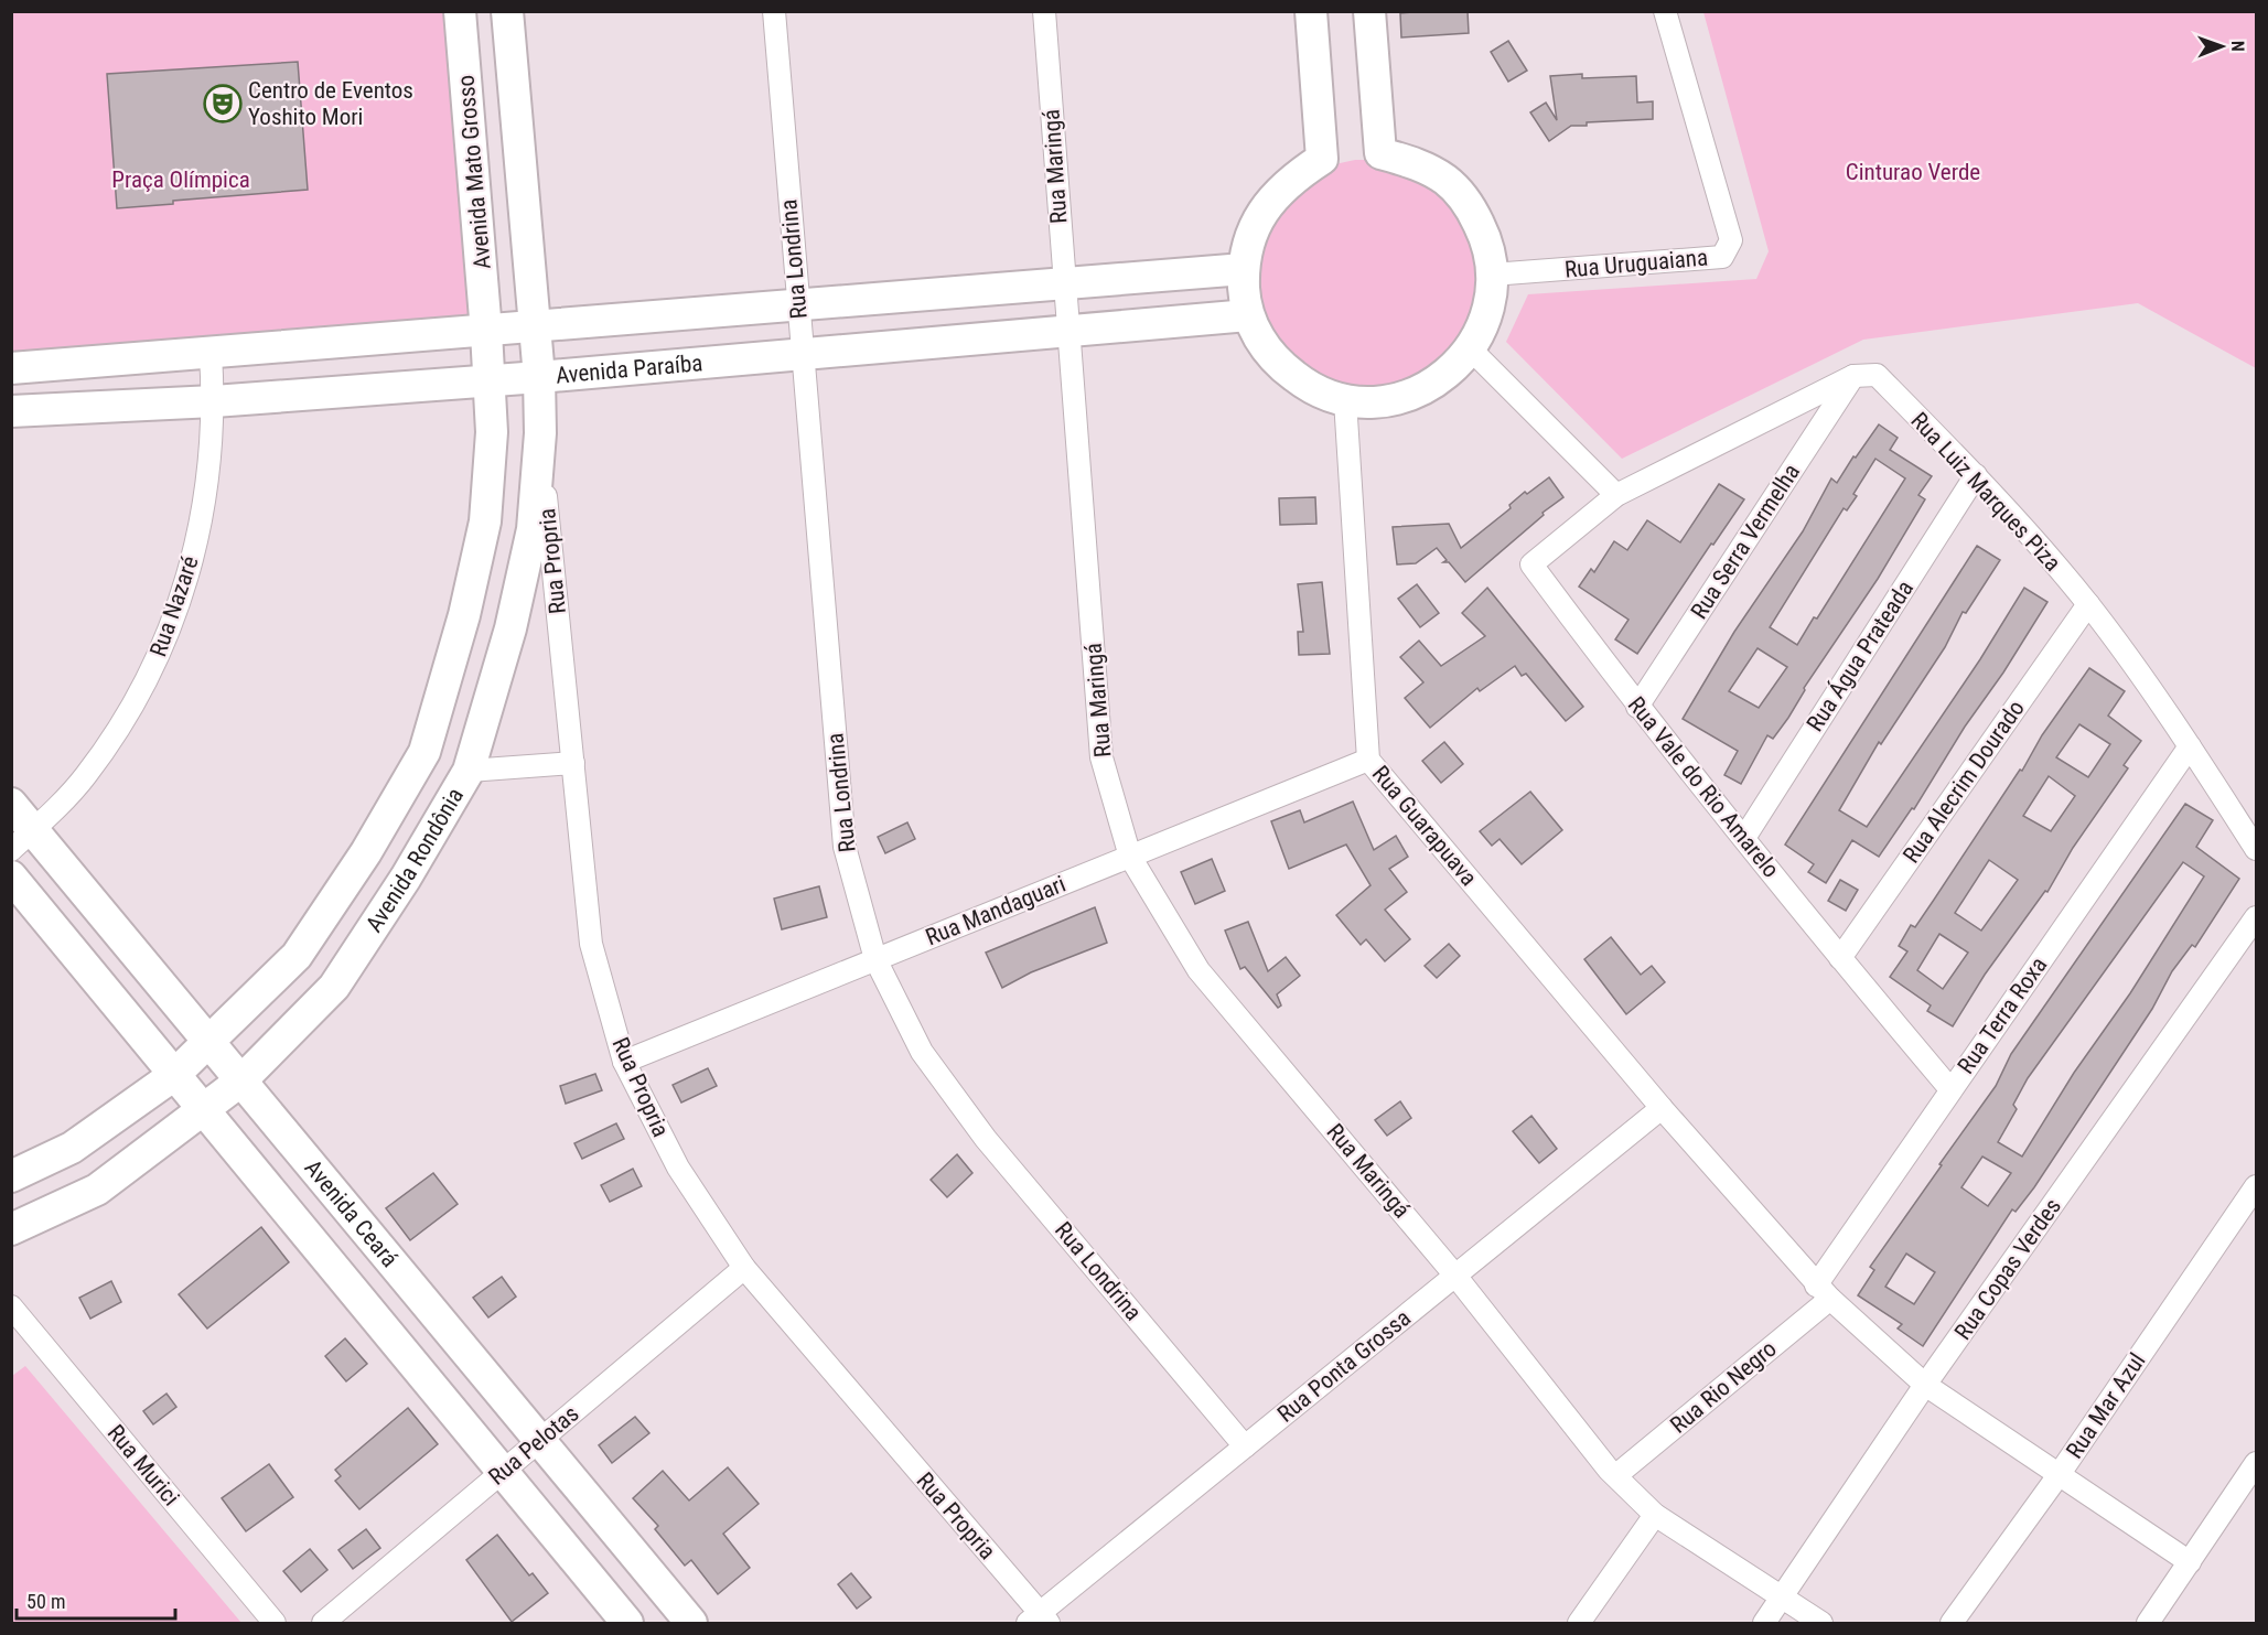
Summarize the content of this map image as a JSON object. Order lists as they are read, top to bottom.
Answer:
{
  "streets": {
    "street": [
      "Rua Maringá",
      "Avenida Mato Grosso",
      "Rua Londrina",
      "Rua Uruguaiana",
      "Avenida Paraíba",
      "Rua Luiz Marques Piza",
      "Rua Serra Vermelha",
      "Rua Propria",
      "Rua Nazaré",
      "Rua Água Prateada",
      "Rua Alecrim Dourado",
      "Rua Vale do Rio Amarelo",
      "Rua Guarapuava",
      "Avenida Rondônia",
      "Rua Mandaguari",
      "Rua Terra Roxa",
      "Avenida Ceará",
      "Rua Copas Verdes",
      "Rua Ponta Grossa",
      "Rua Rio Negro",
      "Rua Mar Azul",
      "Rua Pelotas",
      "Rua Murici"
    ]
  },
  "crossings": [
    ["Rua Maringá", "Avenida Paraíba"],
    ["Rua Maringá", "Rua Mandaguari"],
    ["Rua Maringá", "Rua Copas Verdes"],
    ["Rua Maringá", "Rua Ponta Grossa"],
    ["Rua Maringá", "Rua Rio Negro"],
    ["Avenida Mato Grosso", "Avenida Rondônia"],
    ["Rua Londrina", "Avenida Paraíba"],
    ["Rua Londrina", "Rua Mandaguari"],
    ["Rua Londrina", "Rua Ponta Grossa"],
    ["Avenida Paraíba", "Rua Nazaré"],
    ["Avenida Paraíba", "Avenida Rondônia"],
    ["Rua Luiz Marques Piza", "Rua Serra Vermelha"],
    ["Rua Luiz Marques Piza", "Rua Água Prateada"],
    ["Rua Luiz Marques Piza", "Rua Alecrim Dourado"],
    ["Rua Luiz Marques Piza", "Rua Terra Roxa"],
    ["Rua Serra Vermelha", "Rua Vale do Rio Amarelo"],
    ["Rua Propria", "Avenida Rondônia"],
    ["Rua Propria", "Rua Mandaguari"],
    ["Rua Propria", "Rua Ponta Grossa"],
    ["Rua Propria", "Rua Pelotas"],
    ["Rua Nazaré", "Avenida Ceará"],
    ["Rua Água Prateada", "Rua Vale do Rio Amarelo"],
    ["Rua Alecrim Dourado", "Rua Vale do Rio Amarelo"],
    ["Rua Vale do Rio Amarelo", "Rua Terra Roxa"],
    ["Rua Guarapuava", "Rua Mandaguari"],
    ["Rua Guarapuava", "Rua Terra Roxa"],
    ["Rua Guarapuava", "Rua Copas Verdes"],
    ["Rua Guarapuava", "Rua Ponta Grossa"],
    ["Rua Guarapuava", "Rua Rio Negro"],
    ["Rua Guarapuava", "Rua Mar Azul"],
    ["Avenida Rondônia", "Avenida Ceará"],
    ["Rua Terra Roxa", "Rua Rio Negro"],
    ["Avenida Ceará", "Rua Pelotas"]
  ],
  "parks": ["Cinturao Verde", "Praça Olímpica"],
  "places": {
    "theatre": ["Centro de Eventos Yoshito Mori"]
  },
  "scale_bar": "50 m",
  "north": "right"
}
